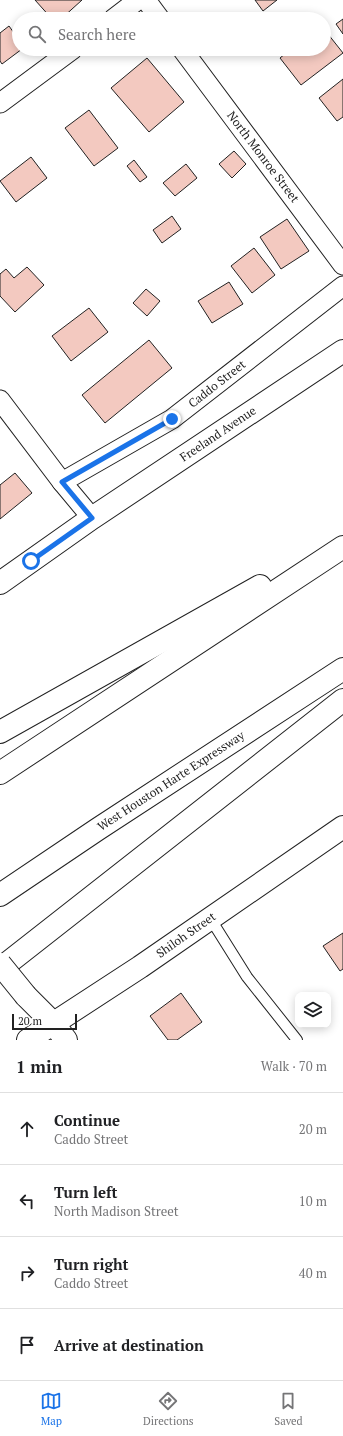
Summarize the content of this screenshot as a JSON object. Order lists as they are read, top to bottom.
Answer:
{
  "streets": {
    "main road": ["Freeland Avenue", "West Houston Harte Expressway", "Shiloh Street"],
    "street": ["North Monroe Street", "Caddo Street"]
  },
  "scale_bar": "20 m",
  "page": {
    "search": "Search here",
    "scale": "20 m",
    "heading": ["1 min", "Walk · 70 m"],
    "list": [
      ["Continue", "Caddo Street", "20 m"],
      ["Turn left", "North Madison Street", "10 m"],
      ["Turn right", "Caddo Street", "40 m"],
      "Arrive at destination"
    ],
    "nav": ["Map", "Directions", "Saved"]
  }
}
